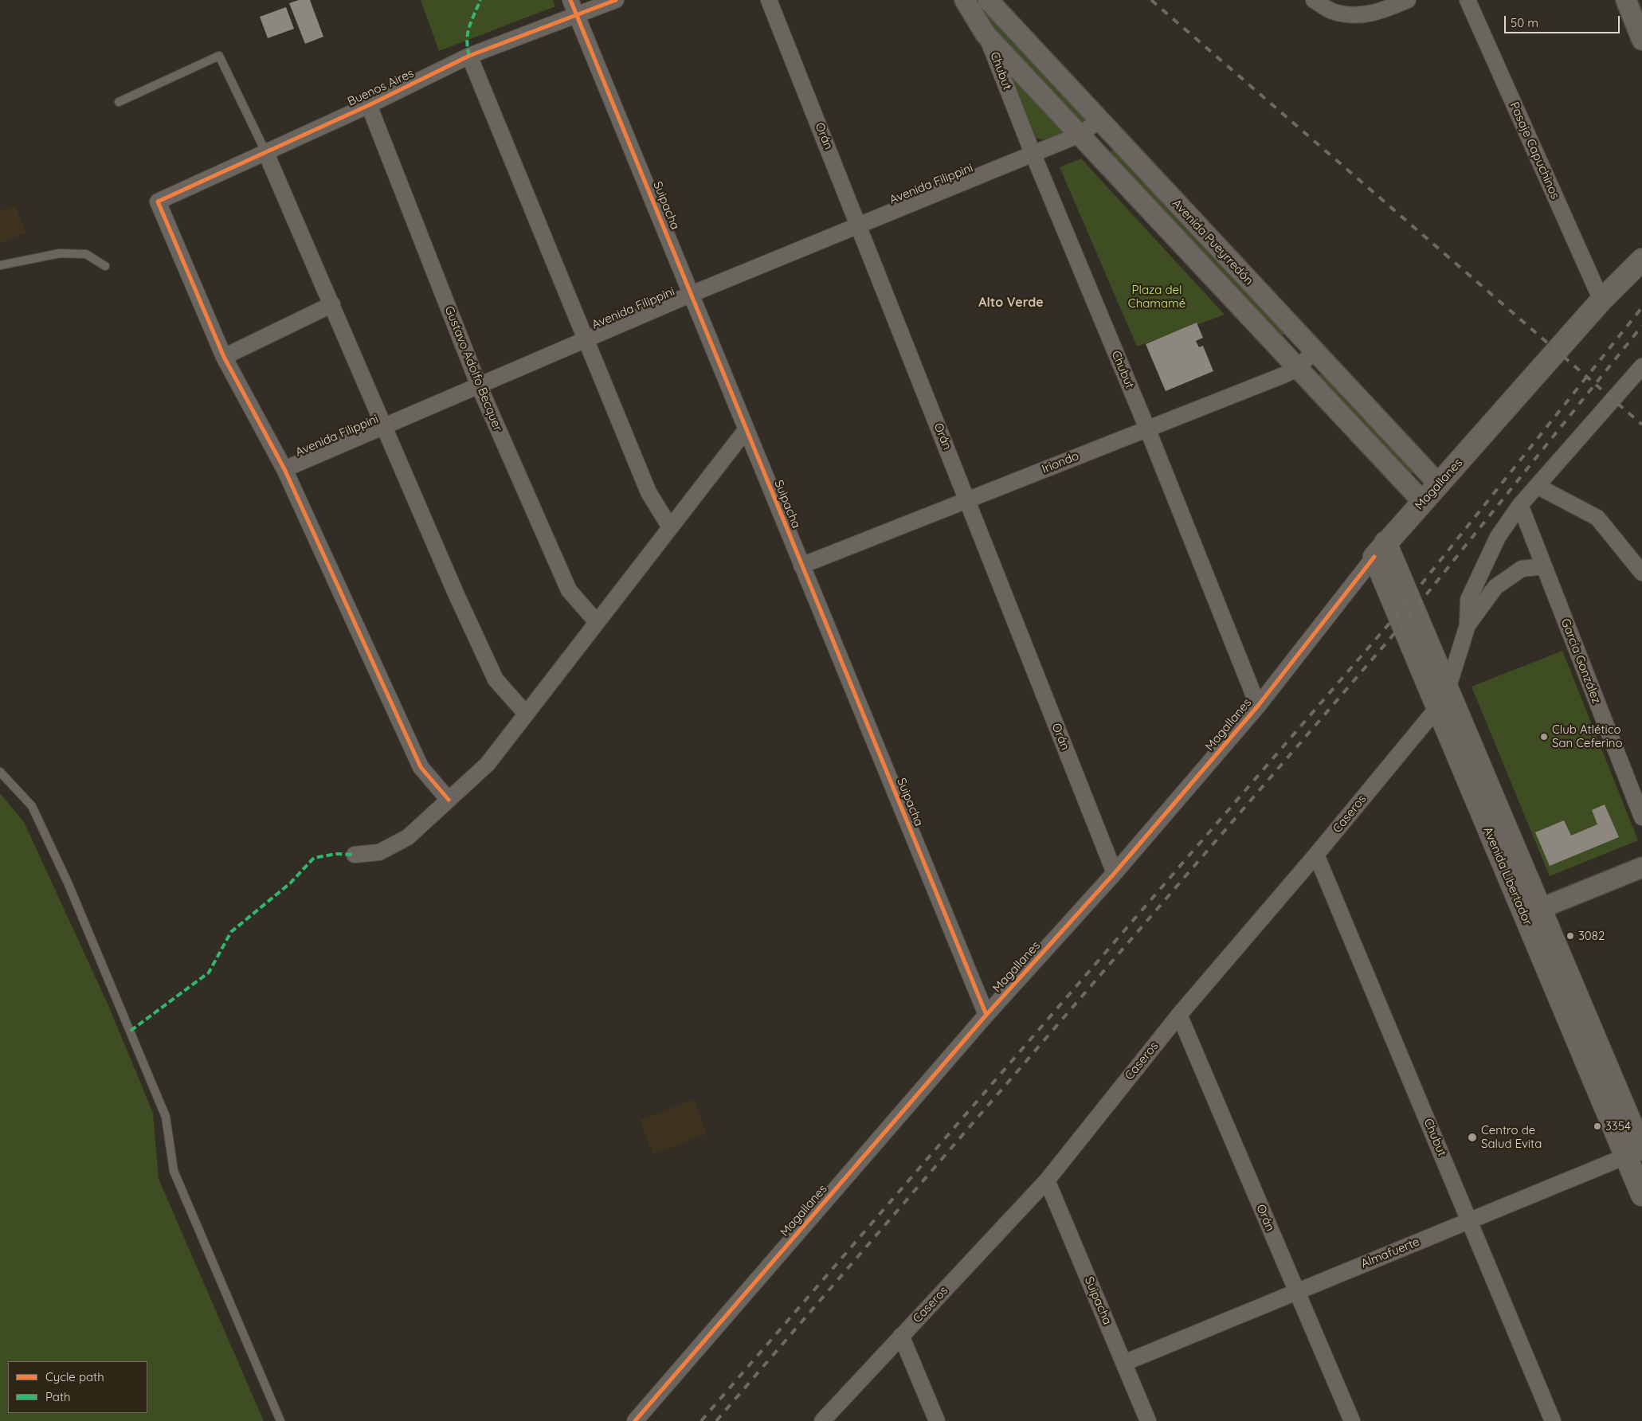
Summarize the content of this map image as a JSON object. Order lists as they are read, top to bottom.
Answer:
{
  "streets": {
    "main road": ["Magallanes", "Avenida Libertador"],
    "street": [
      "Chubut",
      "Buenos Aires",
      "Orán",
      "Pasaje Capuchinos",
      "Avenida Filippini",
      "Suipacha",
      "Avenida Pueyrredón",
      "Gustavo Adolfo Becquer",
      "Iriondo",
      "García González",
      "Caseros",
      "Almafuerte"
    ]
  },
  "crossings": [
    ["Chubut", "Avenida Filippini"],
    ["Chubut", "Avenida Pueyrredón"],
    ["Chubut", "Iriondo"],
    ["Chubut", "Magallanes"],
    ["Chubut", "Caseros"],
    ["Chubut", "Almafuerte"],
    ["Buenos Aires", "Suipacha"],
    ["Buenos Aires", "Gustavo Adolfo Becquer"],
    ["Orán", "Avenida Filippini"],
    ["Orán", "Iriondo"],
    ["Orán", "Magallanes"],
    ["Orán", "Caseros"],
    ["Orán", "Almafuerte"],
    ["Pasaje Capuchinos", "Magallanes"],
    ["Avenida Filippini", "Suipacha"],
    ["Avenida Filippini", "Avenida Pueyrredón"],
    ["Avenida Filippini", "Gustavo Adolfo Becquer"],
    ["Suipacha", "Iriondo"],
    ["Suipacha", "Magallanes"],
    ["Suipacha", "Caseros"],
    ["Suipacha", "Almafuerte"],
    ["Avenida Pueyrredón", "Iriondo"],
    ["Avenida Pueyrredón", "Magallanes"],
    ["Magallanes", "Avenida Libertador"],
    ["Caseros", "Avenida Libertador"],
    ["Avenida Libertador", "Almafuerte"]
  ],
  "districts": ["Alto Verde"],
  "parks": ["Plaza del Chamamé"],
  "places": [
    "Club Atlético San Ceferino",
    "3082",
    "3354",
    "Centro de Salud Evita"
  ],
  "legend": ["Cycle path", "Path"],
  "scale_bar": "50 m"
}
